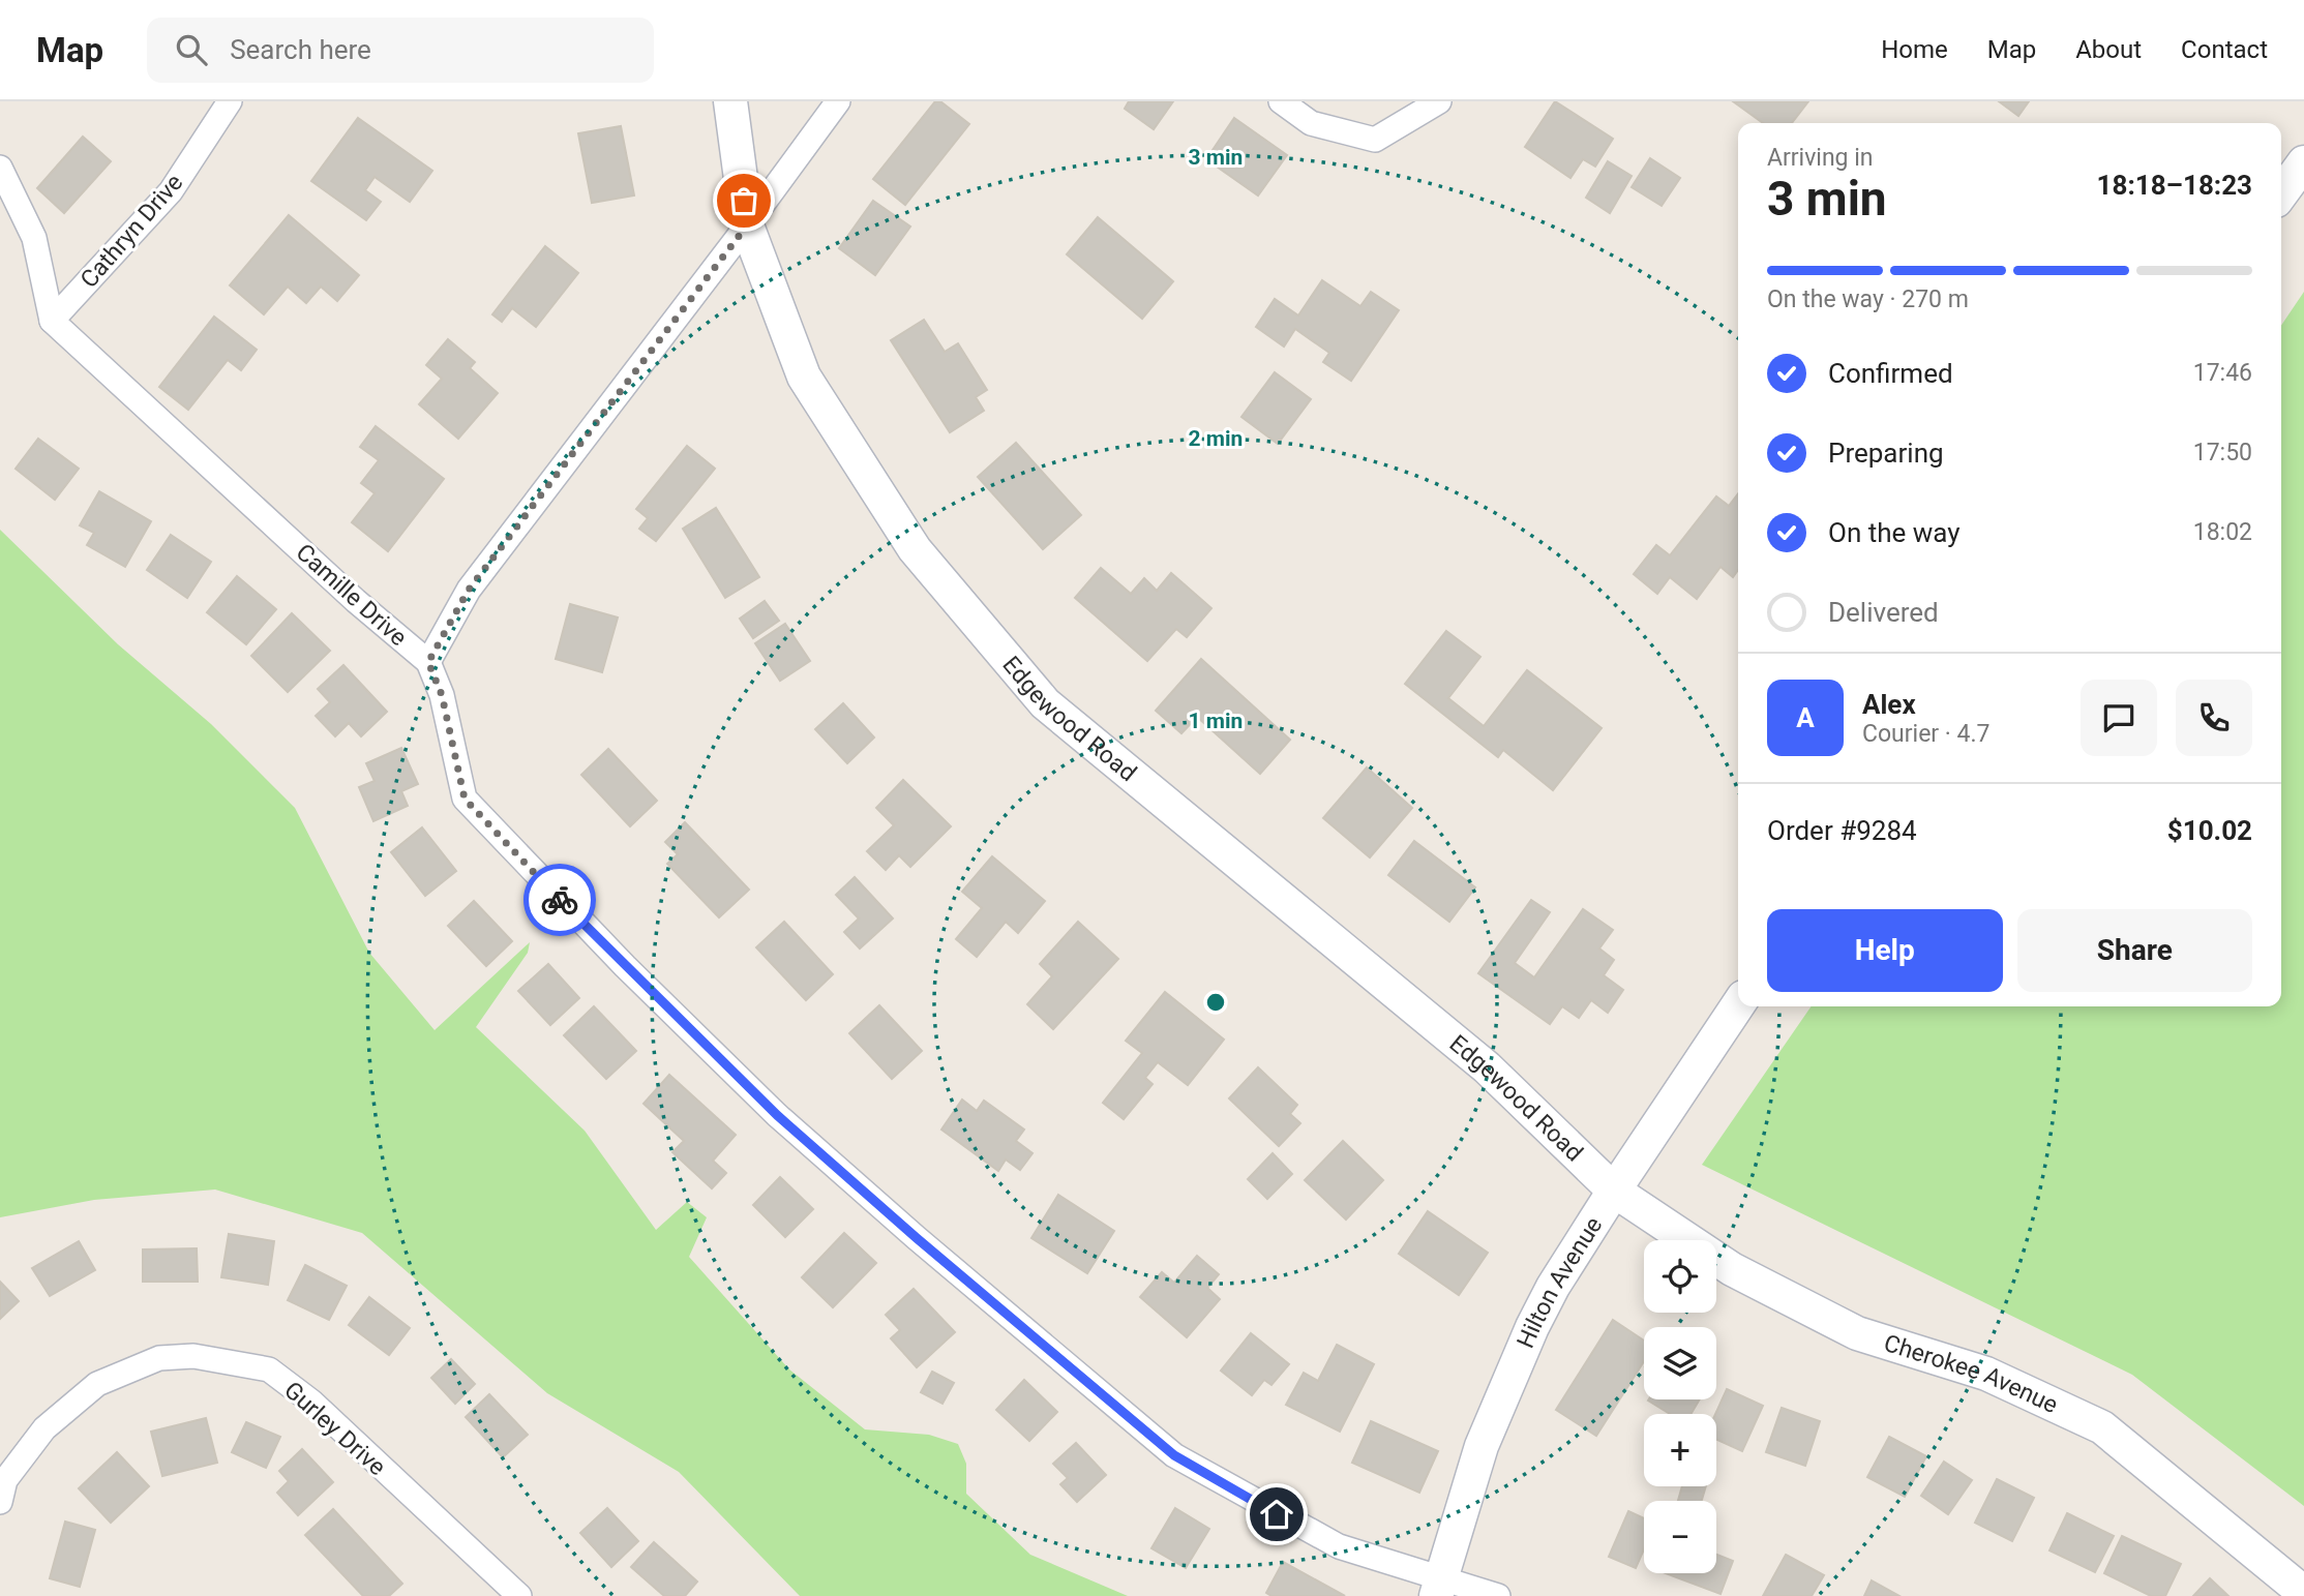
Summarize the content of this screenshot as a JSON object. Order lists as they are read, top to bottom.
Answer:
{
  "streets": {
    "street": [
      "Cathryn Drive",
      "Camille Drive",
      "Edgewood Road",
      "Hilton Avenue",
      "Cherokee Avenue",
      "Gurley Drive"
    ]
  },
  "crossings": [
    ["Cathryn Drive", "Camille Drive"],
    ["Camille Drive", "Hilton Avenue"],
    ["Edgewood Road", "Hilton Avenue"],
    ["Edgewood Road", "Cherokee Avenue"],
    ["Hilton Avenue", "Cherokee Avenue"]
  ],
  "page": {
    "header": "Map",
    "search": "Search here",
    "nav": [
      "Home",
      "Map",
      "About",
      "Contact"
    ],
    "heading": ["3 min", "Arriving in", "18:18–18:23"],
    "panel": [
      "Alex",
      "Courier · 4.7",
      "Order #9284",
      "$10.02"
    ],
    "bar": "On the way · 270 m",
    "list": [
      ["Confirmed", "17:46"],
      ["Preparing", "17:50"],
      ["On the way", "18:02"],
      "Delivered"
    ],
    "round": "A",
    "buttons": ["Help", "Share"],
    "map_buttons": ["+", "−"]
  },
  "rings": ["3 min", "2 min", "1 min"]
}
